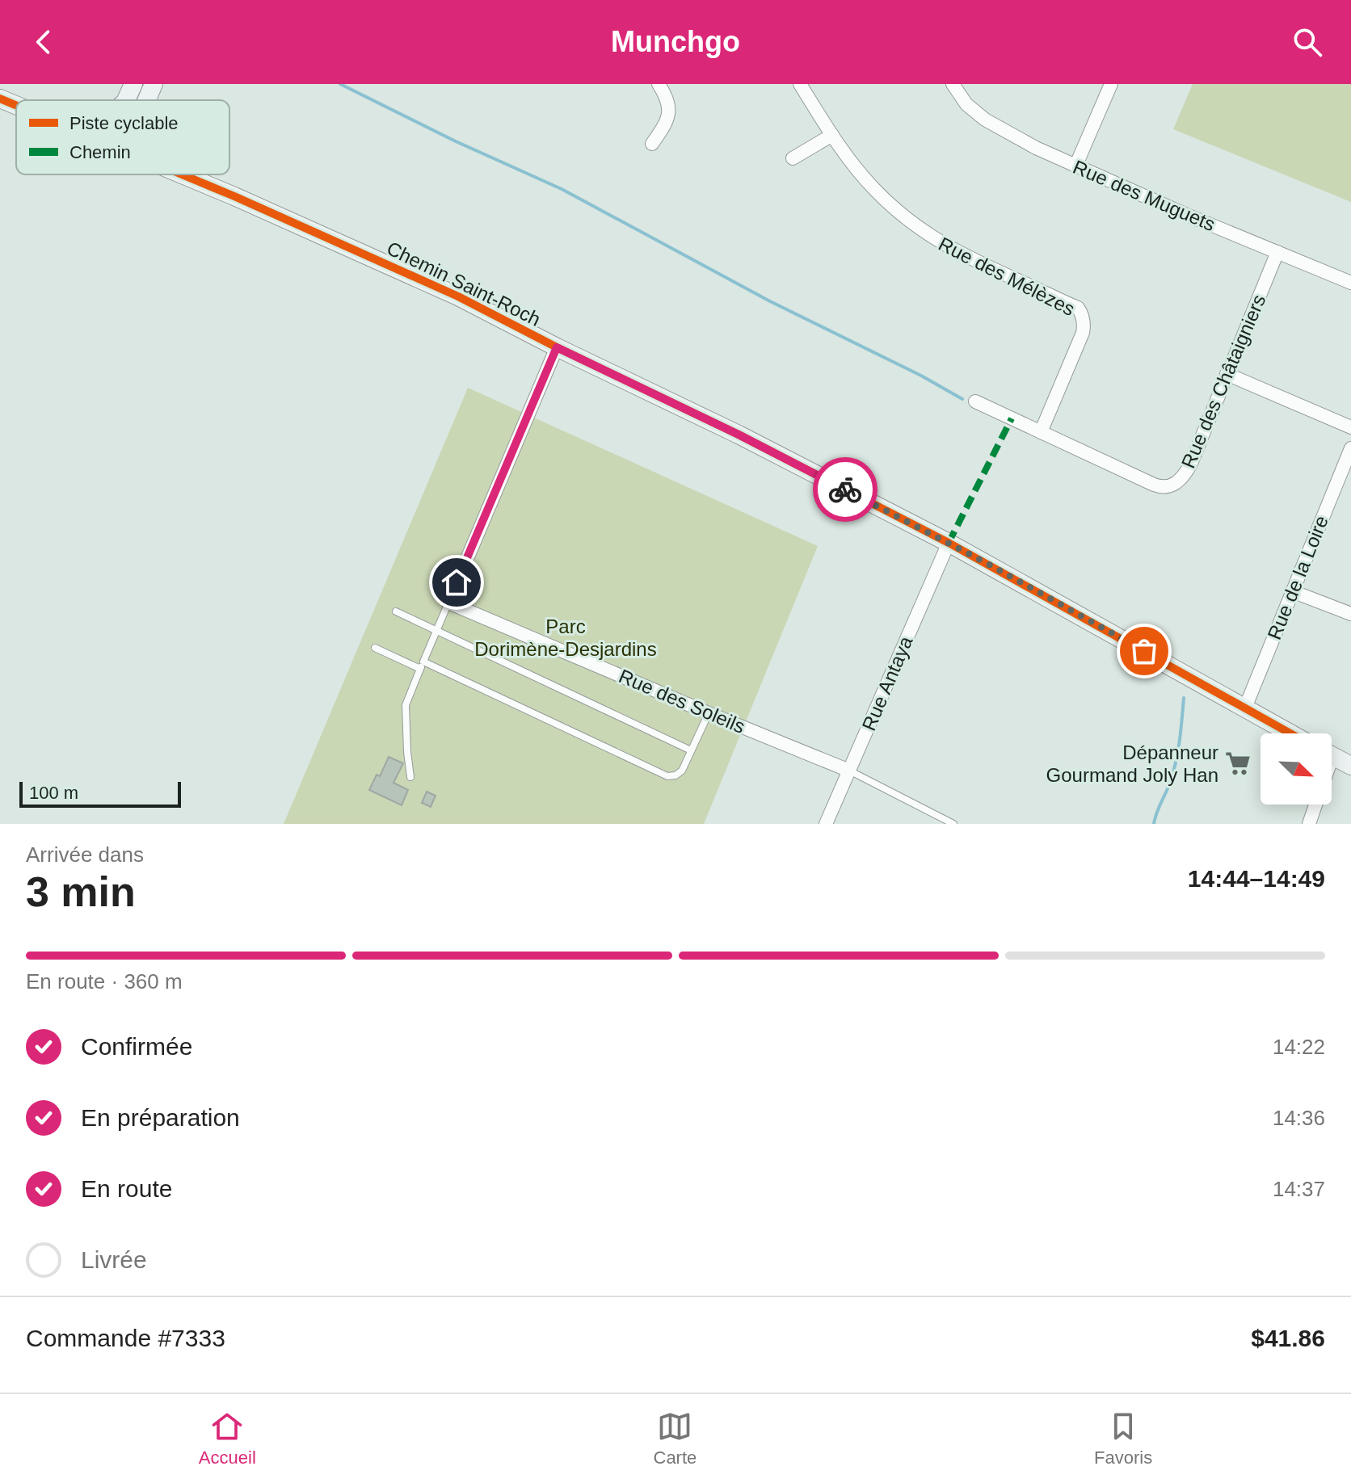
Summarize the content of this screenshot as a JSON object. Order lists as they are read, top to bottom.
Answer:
{
  "streets": {
    "main road": ["Chemin Saint-Roch"],
    "street": [
      "Rue des Muguets",
      "Rue des Mélèzes",
      "Rue des Châtaigniers",
      "Rue de la Loire",
      "Rue Antaya",
      "Rue des Soleils"
    ]
  },
  "crossings": [
    ["Rue des Muguets", "Rue des Châtaigniers"],
    ["Rue des Mélèzes", "Rue des Châtaigniers"],
    ["Chemin Saint-Roch", "Rue de la Loire"],
    ["Chemin Saint-Roch", "Rue Antaya"],
    ["Rue Antaya", "Rue des Soleils"]
  ],
  "parks": ["Parc Dorimène-Desjardins"],
  "places": {
    "supermarket": ["Dépanneur Gourmand Joly Han"]
  },
  "legend": ["Piste cyclable", "Chemin"],
  "scale_bar": "100 m",
  "north": "bottom right",
  "page": {
    "header": "Munchgo",
    "scale": "100 m",
    "heading": ["3 min", "Arrivée dans", "14:44–14:49"],
    "panel": ["Commande #7333", "$41.86"],
    "bar": "En route · 360 m",
    "list": [
      ["Confirmée", "14:22"],
      ["En préparation", "14:36"],
      ["En route", "14:37"],
      "Livrée"
    ],
    "tabs": ["Accueil", "Carte", "Favoris"]
  }
}
